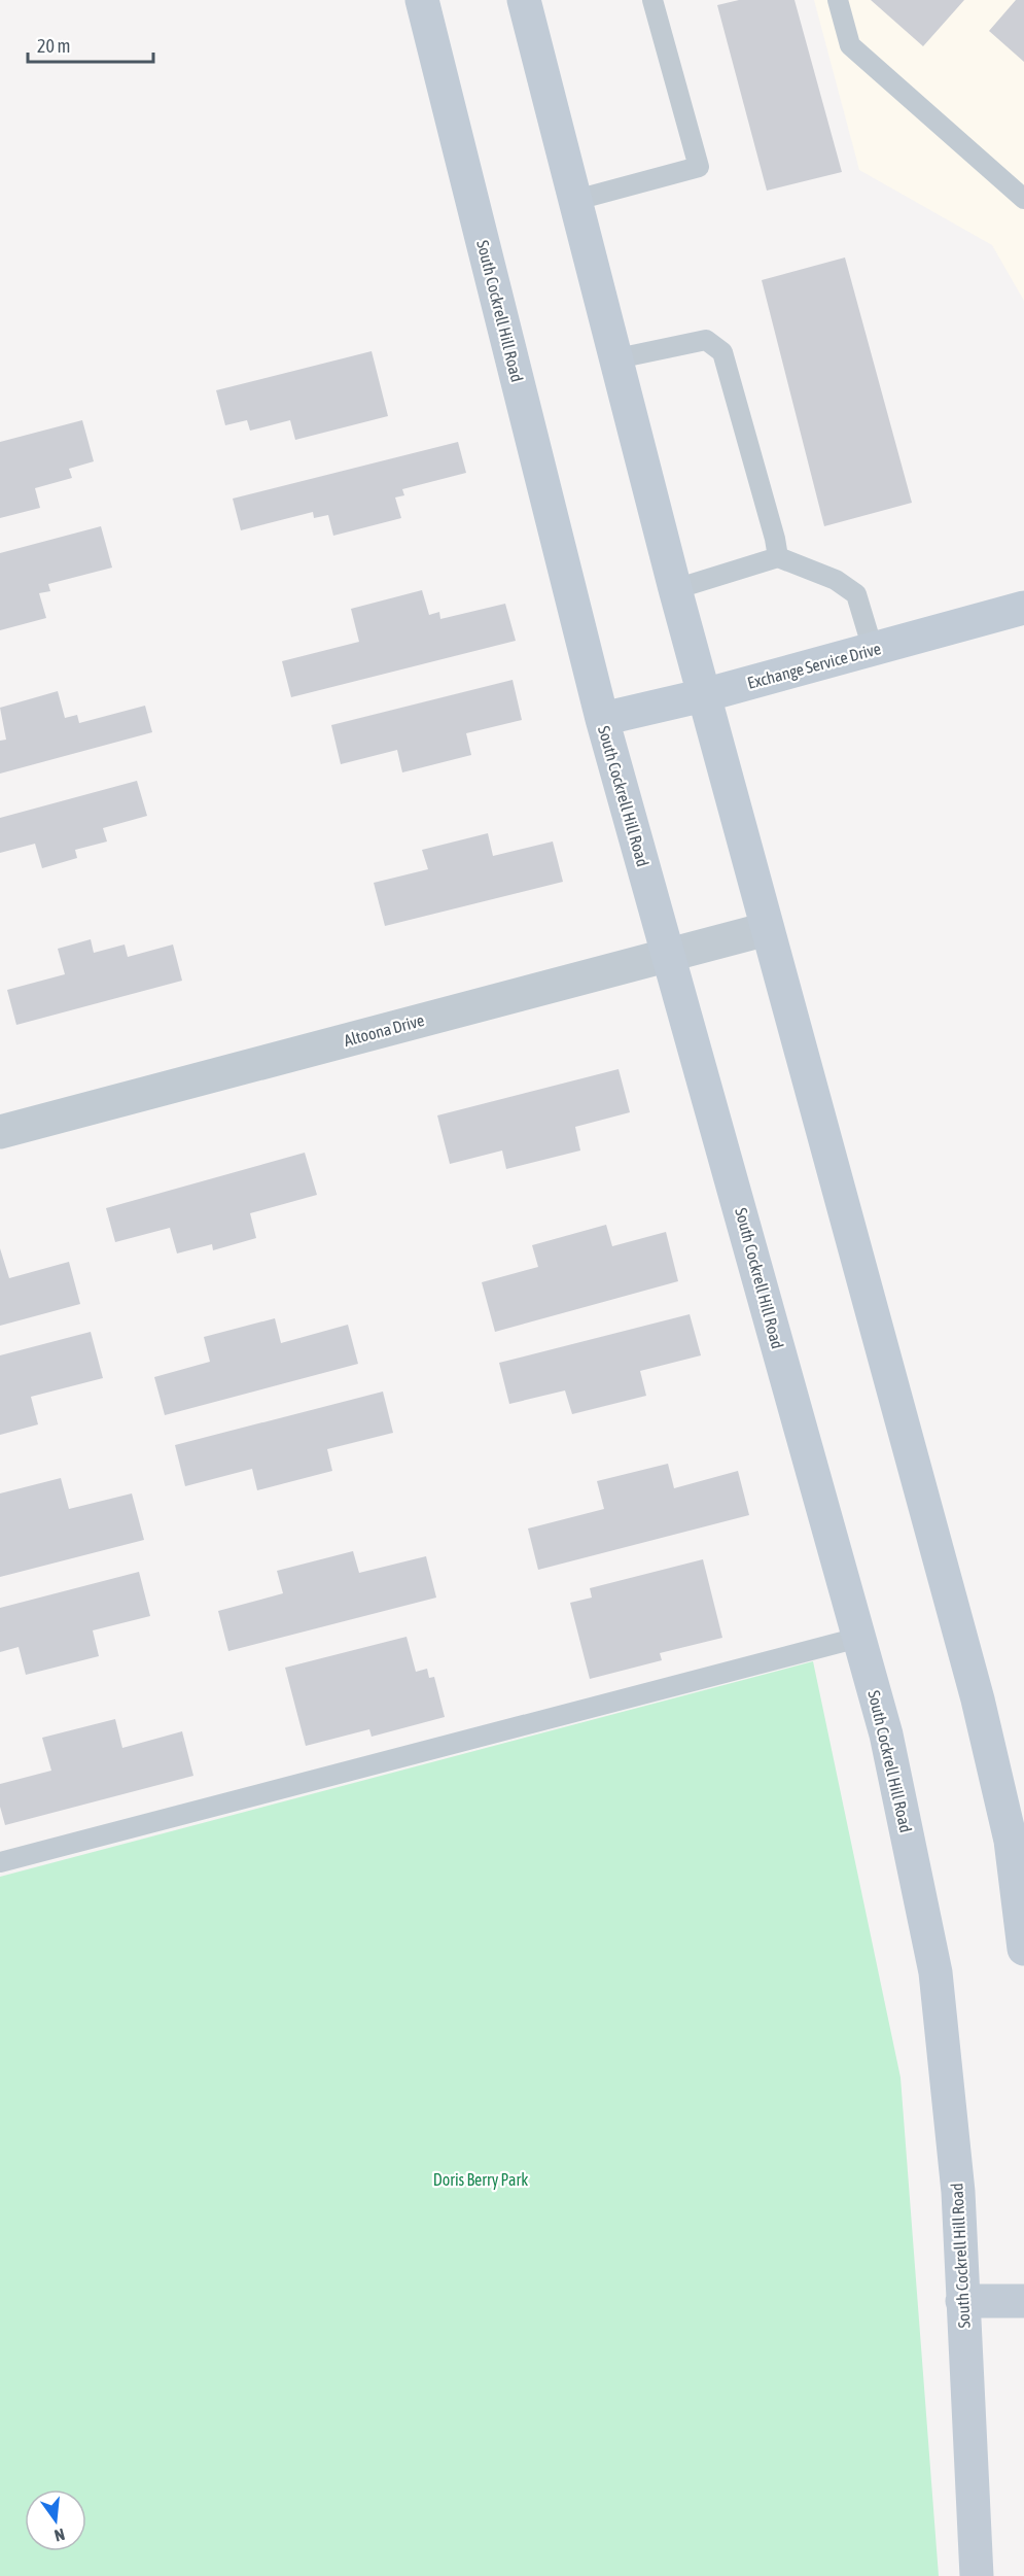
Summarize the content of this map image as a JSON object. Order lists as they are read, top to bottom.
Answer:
{
  "streets": {
    "main road": ["South Cockrell Hill Road", "Exchange Service Drive"],
    "street": ["Altoona Drive"]
  },
  "crossings": [
    ["South Cockrell Hill Road", "Exchange Service Drive"],
    ["South Cockrell Hill Road", "Altoona Drive"]
  ],
  "parks": ["Doris Berry Park"],
  "scale_bar": "20 m",
  "north": "bottom"
}
